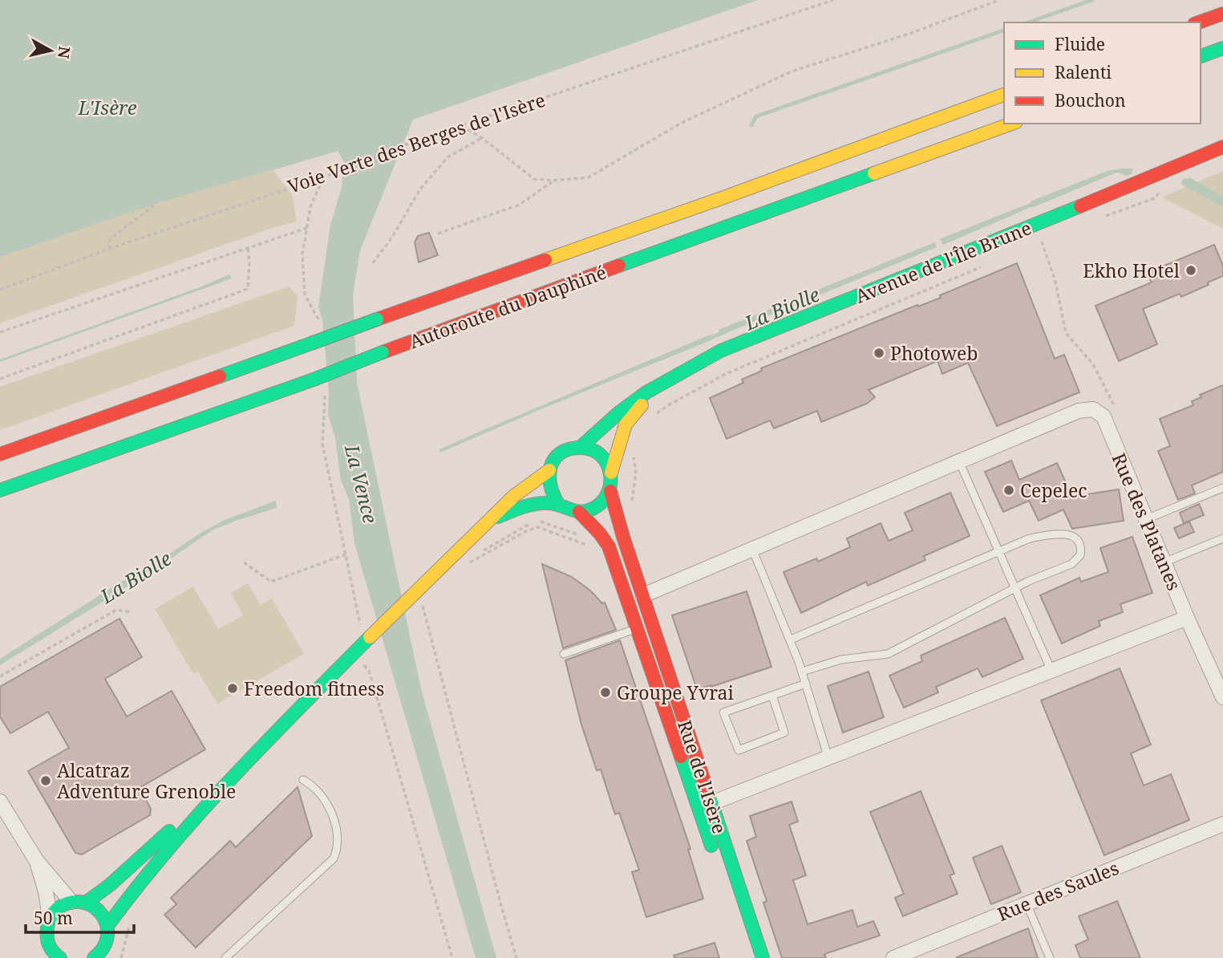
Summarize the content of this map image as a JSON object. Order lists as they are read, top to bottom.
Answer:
{
  "streets": {
    "main road": ["Avenue de l'Île Brune", "Autoroute du Dauphiné", "Rue de l'Isère"],
    "street": ["Rue des Platanes", "Rue des Saules"],
    "path": ["Voie Verte des Berges de l'Isère"]
  },
  "crossings": [
    ["Avenue de l'Île Brune", "Rue de l'Isère"],
    ["Rue des Platanes", "Rue de l'Isère"]
  ],
  "water": ["L'Isère", "La Biolle", "La Vence"],
  "places": [
    "Ekho Hotel",
    "Photoweb",
    "Cepelec",
    "Freedom fitness",
    "Groupe Yvrai",
    "Alcatraz Adventure Grenoble"
  ],
  "legend": ["Fluide", "Ralenti", "Bouchon"],
  "scale_bar": "50 m",
  "north": "right"
}
